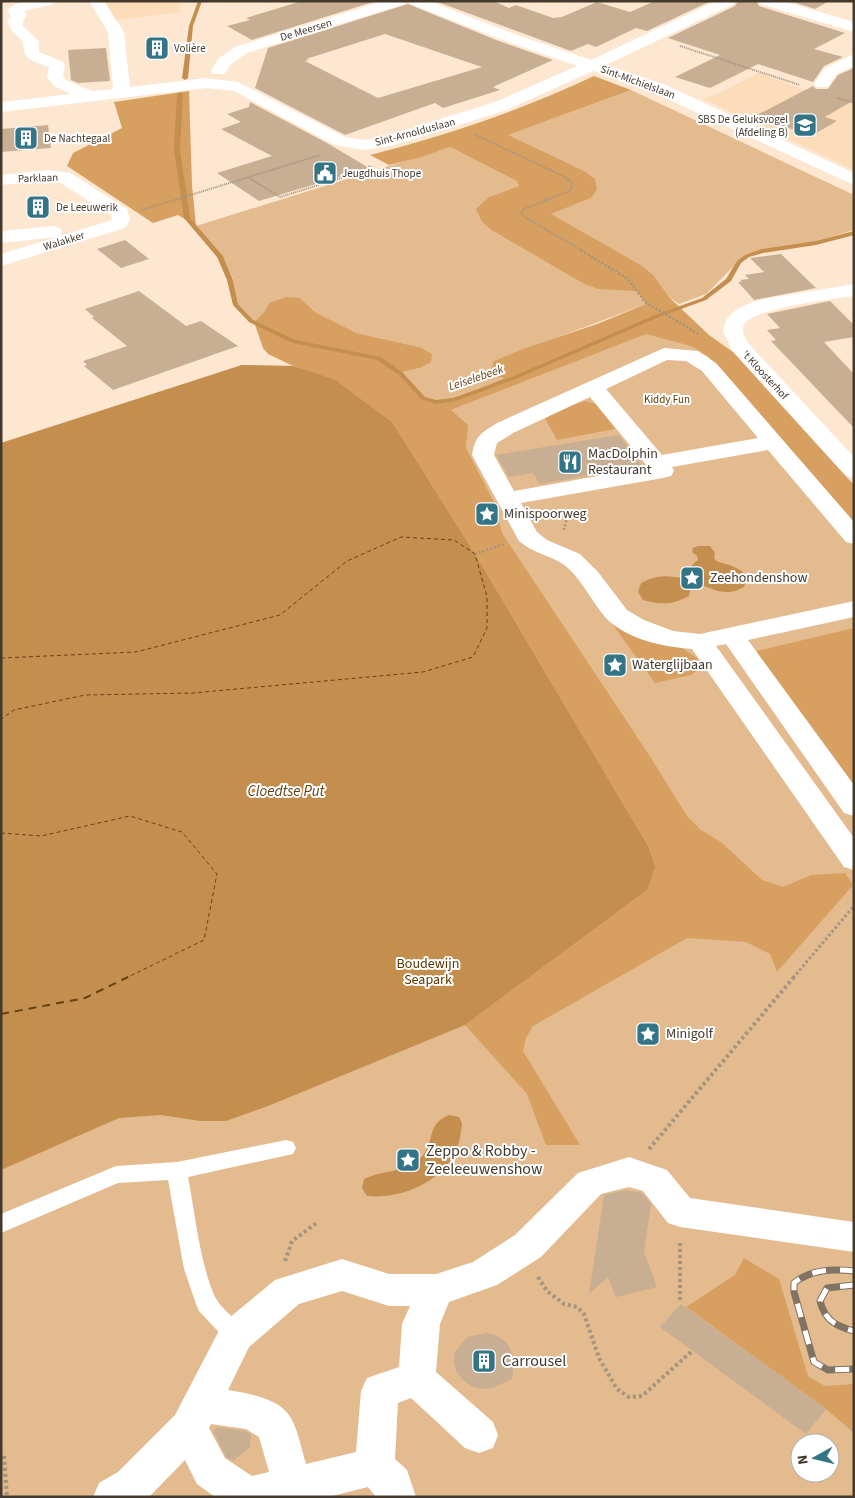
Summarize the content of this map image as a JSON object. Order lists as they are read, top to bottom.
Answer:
{
  "streets": {
    "street": [
      "De Meersen",
      "Sint-Michielslaan",
      "Sint-Arnolduslaan",
      "Parklaan",
      "Walakker",
      "'t Kloosterhof"
    ]
  },
  "crossings": [
    ["Sint-Michielslaan", "Sint-Arnolduslaan"],
    ["Parklaan", "Walakker"]
  ],
  "water": ["Leiselebeek", "Cloedtse Put"],
  "parks": ["Kiddy Fun", "Boudewijn Seapark"],
  "places": {
    "building": [
      "Volière",
      "De Nachtegaal",
      "De Leeuwerik",
      "Carrousel"
    ],
    "school or university": ["SBS De Geluksvogel (Afdeling B)"],
    "public building": ["Jeugdhuis Thope"],
    "restaurant": ["MacDolphin Restaurant"],
    "place": [
      "Minispoorweg",
      "Zeehondenshow",
      "Waterglijbaan",
      "Minigolf",
      "Zeppo & Robby - Zeeleeuwenshow"
    ]
  },
  "north": "left"
}
